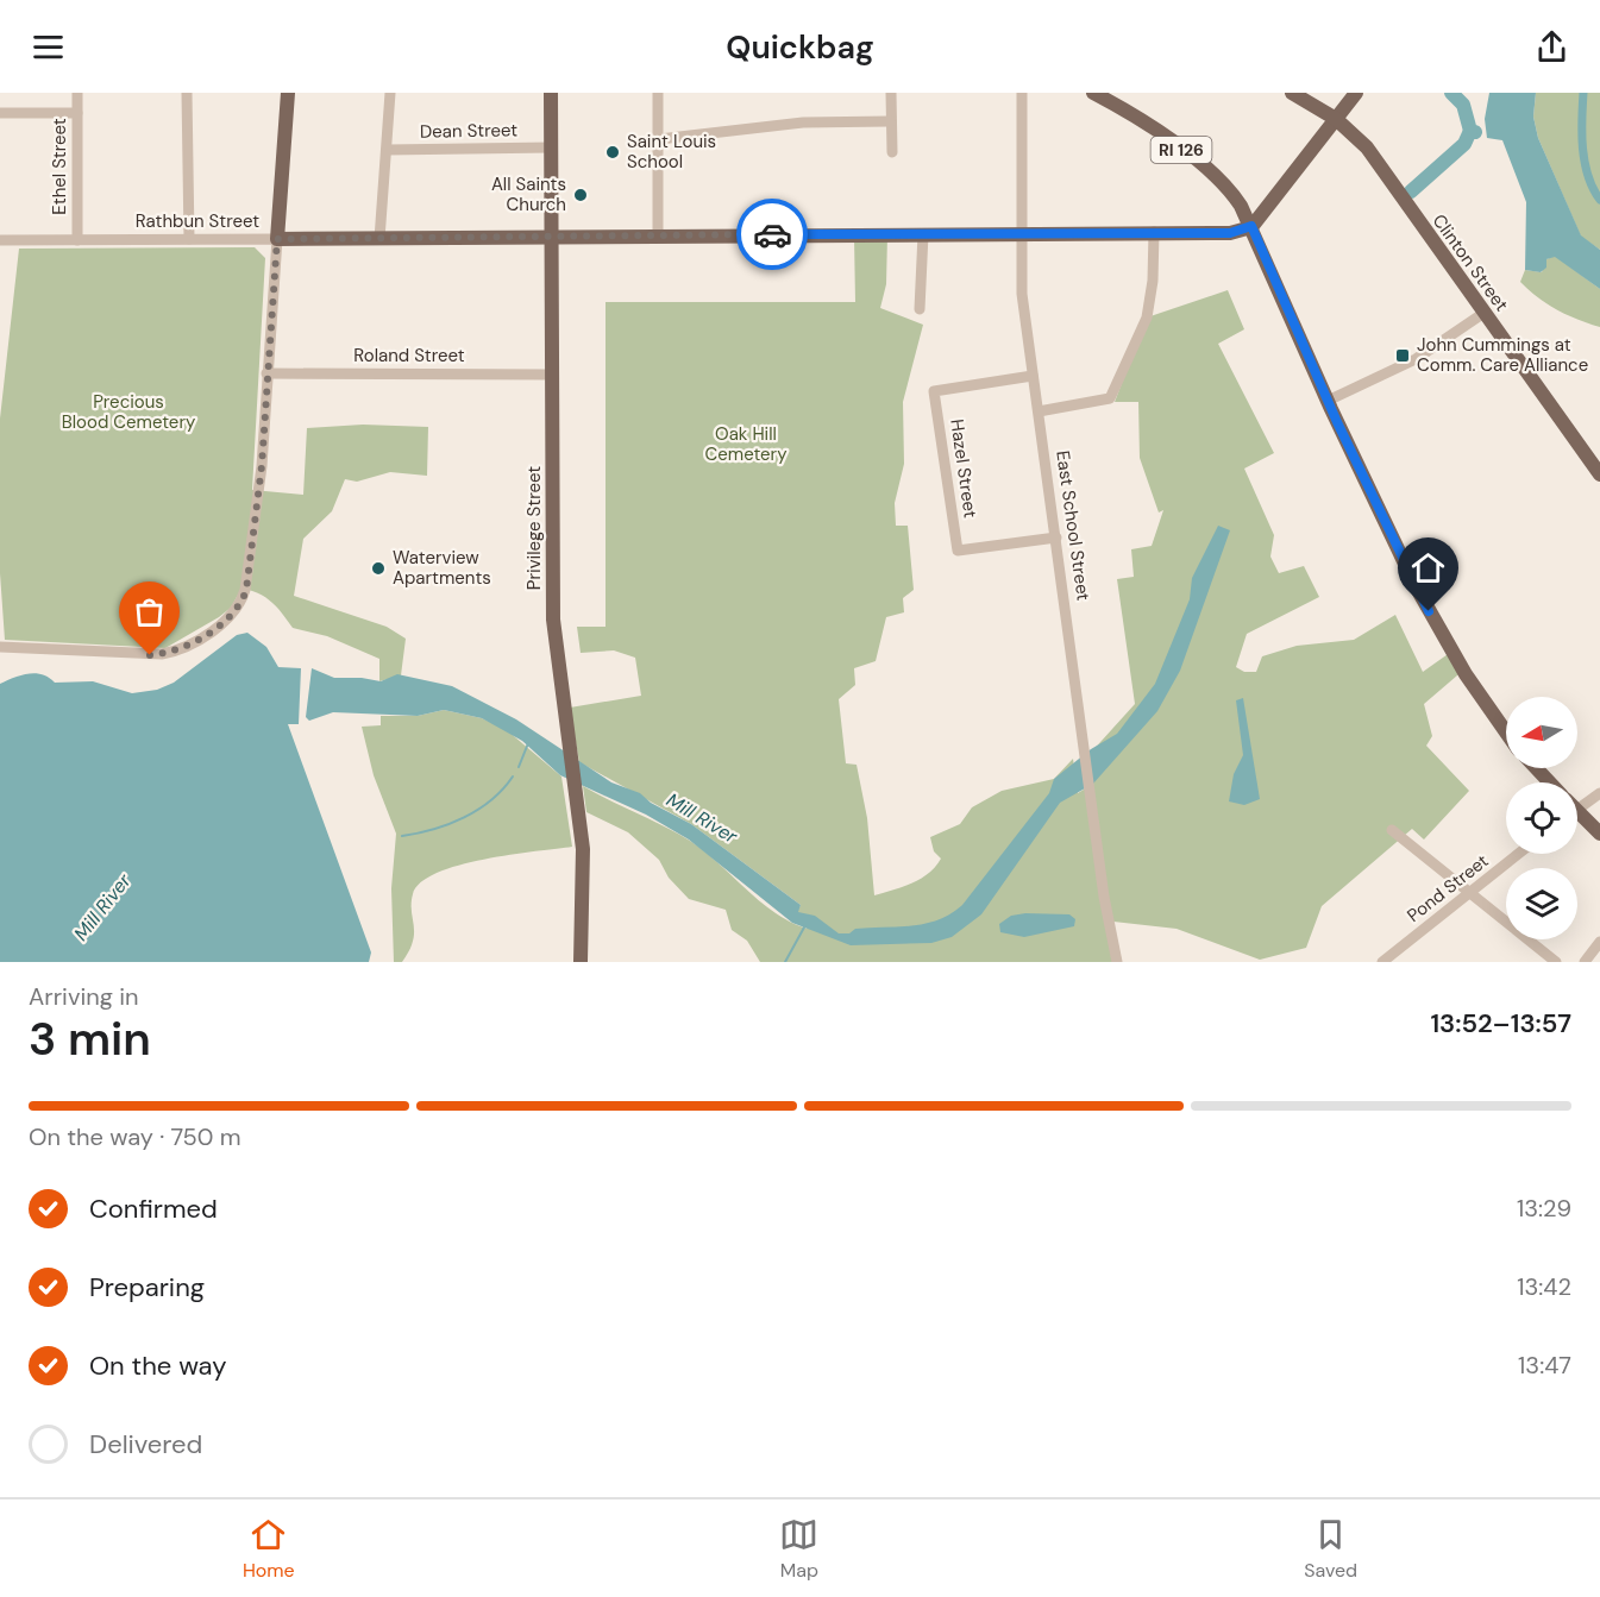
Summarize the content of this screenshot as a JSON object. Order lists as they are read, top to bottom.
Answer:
{
  "streets": {
    "main road": [
      "RI 126",
      "Rathbun Street",
      "Clinton Street",
      "Privilege Street"
    ],
    "street": [
      "Dean Street",
      "Ethel Street",
      "Roland Street",
      "Hazel Street",
      "East School Street",
      "Pond Street"
    ]
  },
  "crossings": [
    ["Dean Street", "Privilege Street"],
    ["RI 126", "Rathbun Street"],
    ["Ethel Street", "Rathbun Street"],
    ["Rathbun Street", "East School Street"],
    ["Rathbun Street", "Privilege Street"],
    ["Roland Street", "Privilege Street"],
    ["Hazel Street", "East School Street"]
  ],
  "water": ["Mill River"],
  "parks": ["Precious Blood Cemetery", "Oak Hill Cemetery"],
  "places": {
    "other": ["Saint Louis School", "All Saints Church", "Waterview Apartments"],
    "transit": ["John Cummings at Comm. Care Alliance"]
  },
  "north": "left",
  "page": {
    "header": "Quickbag",
    "heading": ["3 min", "Arriving in", "13:52–13:57"],
    "bar": "On the way · 750 m",
    "list": [
      ["Confirmed", "13:29"],
      ["Preparing", "13:42"],
      ["On the way", "13:47"],
      "Delivered"
    ],
    "tabs": ["Home", "Map", "Saved"]
  }
}
